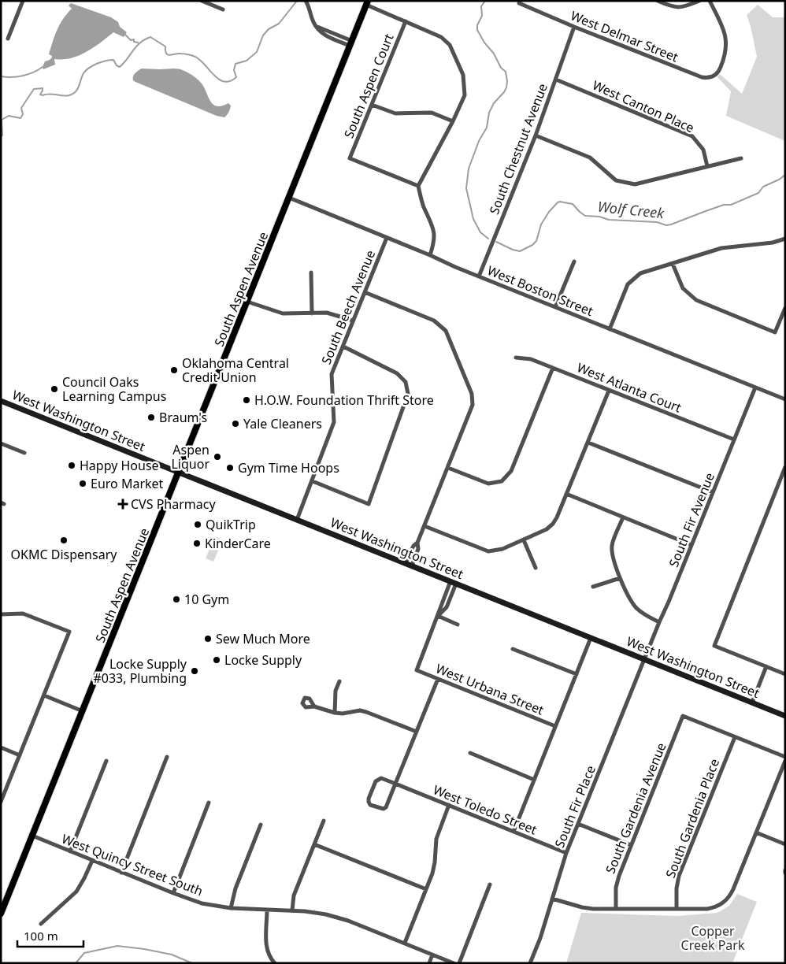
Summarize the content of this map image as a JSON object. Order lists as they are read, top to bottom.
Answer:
{
  "streets": {
    "main road": ["South Aspen Avenue", "West Washington Street"],
    "street": [
      "West Delmar Street",
      "South Aspen Court",
      "West Canton Place",
      "South Chestnut Avenue",
      "West Boston Street",
      "South Beech Avenue",
      "West Atlanta Court",
      "South Fir Avenue",
      "West Urbana Street",
      "South Fir Place",
      "South Gardenia Avenue",
      "West Toledo Street",
      "South Gardenia Place",
      "West Quincy Street South"
    ]
  },
  "crossings": [
    ["West Delmar Street", "South Chestnut Avenue"],
    ["West Canton Place", "South Chestnut Avenue"],
    ["South Chestnut Avenue", "West Boston Street"],
    ["South Aspen Avenue", "West Boston Street"],
    ["South Aspen Avenue", "West Washington Street"],
    ["South Aspen Avenue", "West Quincy Street South"],
    ["West Boston Street", "South Beech Avenue"],
    ["West Boston Street", "South Fir Avenue"],
    ["South Beech Avenue", "West Washington Street"],
    ["West Atlanta Court", "South Fir Avenue"],
    ["West Washington Street", "South Fir Avenue"],
    ["West Washington Street", "South Fir Place"],
    ["South Fir Avenue", "South Fir Place"],
    ["South Fir Place", "West Toledo Street"],
    ["South Gardenia Avenue", "South Gardenia Place"]
  ],
  "water": ["Wolf Creek"],
  "parks": ["Copper Creek Park"],
  "places": {
    "other": [
      "Oklahoma Central Credit Union",
      "Council Oaks Learning Campus",
      "H.O.W. Foundation Thrift Store",
      "Braum's",
      "Yale Cleaners",
      "Aspen Liquor",
      "Happy House",
      "Gym Time Hoops",
      "Euro Market",
      "QuikTrip",
      "OKMC Dispensary",
      "KinderCare",
      "10 Gym",
      "Sew Much More",
      "Locke Supply",
      "Locke Supply #033, Plumbing"
    ],
    "health": ["CVS Pharmacy"]
  },
  "scale_bar": "100 m"
}
